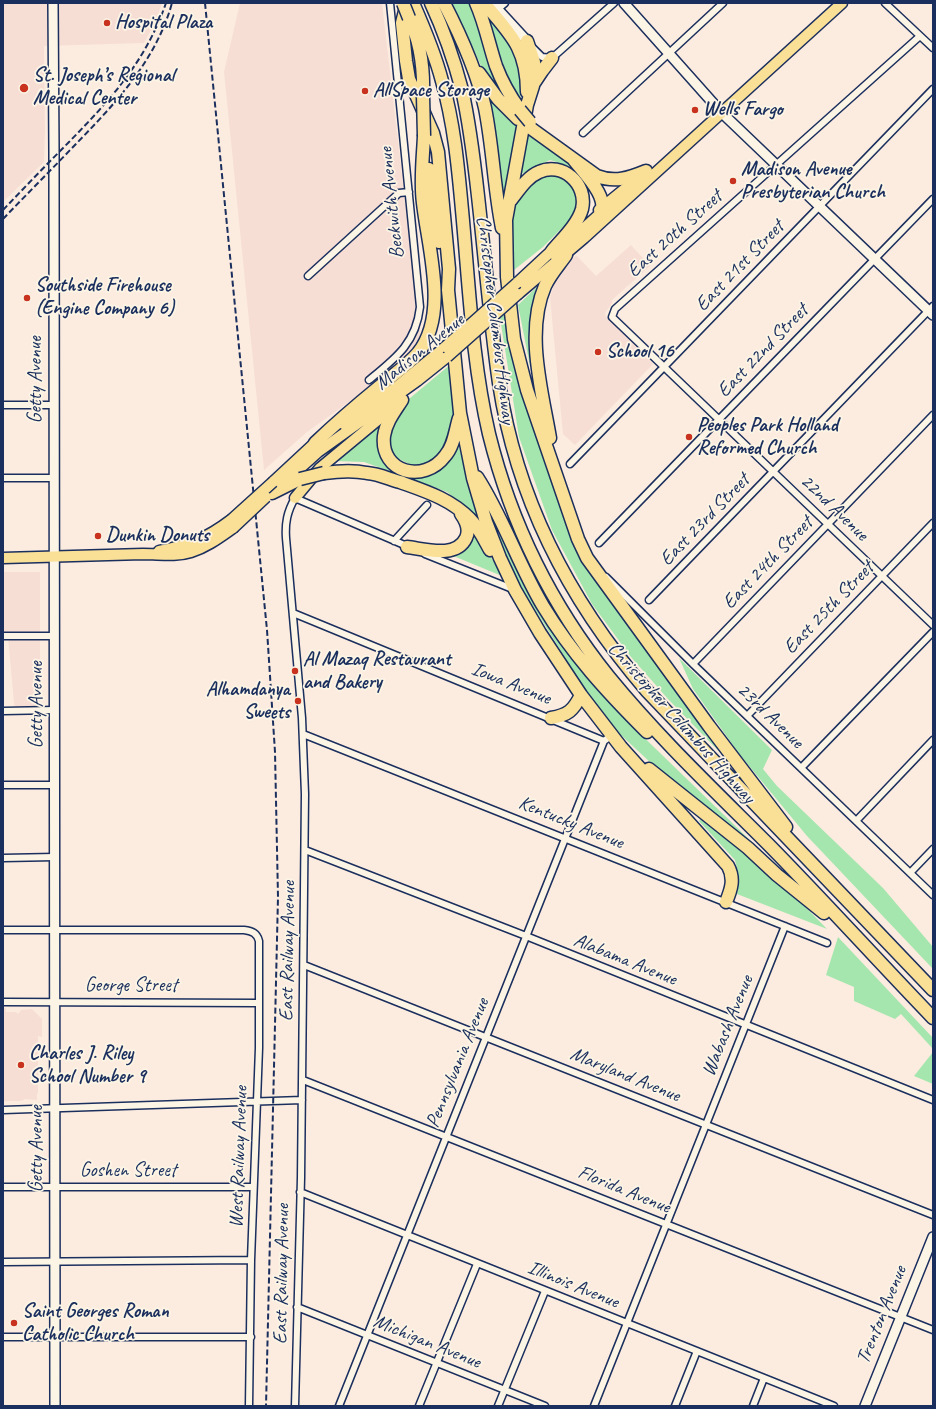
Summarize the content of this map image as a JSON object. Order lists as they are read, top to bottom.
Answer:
{
  "streets": {
    "highway": ["Christopher Columbus Highway"],
    "main road": ["Madison Avenue"],
    "street": [
      "Beckwith Avenue",
      "East 20th Street",
      "East 21st Street",
      "East 22nd Street",
      "Getty Avenue",
      "22nd Avenue",
      "East 23rd Street",
      "East 24th Street",
      "East 25th Street",
      "Iowa Avenue",
      "23rd Avenue",
      "Kentucky Avenue",
      "East Railway Avenue",
      "Alabama Avenue",
      "George Street",
      "Wabash Avenue",
      "Pennsylvania Avenue",
      "Maryland Avenue",
      "West Railway Avenue",
      "Goshen Street",
      "Florida Avenue",
      "Illinois Avenue",
      "Trenton Avenue",
      "Michigan Avenue"
    ]
  },
  "crossings": [
    ["East 20th Street", "22nd Avenue"],
    ["East 21st Street", "22nd Avenue"],
    ["East 22nd Street", "22nd Avenue"],
    ["Madison Avenue", "Getty Avenue"],
    ["Getty Avenue", "George Street"],
    ["Getty Avenue", "West Railway Avenue"],
    ["Getty Avenue", "Goshen Street"],
    ["22nd Avenue", "East 23rd Street"],
    ["22nd Avenue", "East 24th Street"],
    ["22nd Avenue", "East 25th Street"],
    ["East 24th Street", "23rd Avenue"],
    ["East 25th Street", "23rd Avenue"],
    ["Iowa Avenue", "East Railway Avenue"],
    ["Iowa Avenue", "Pennsylvania Avenue"],
    ["Kentucky Avenue", "East Railway Avenue"],
    ["Kentucky Avenue", "Wabash Avenue"],
    ["Kentucky Avenue", "Pennsylvania Avenue"],
    ["East Railway Avenue", "Alabama Avenue"],
    ["East Railway Avenue", "Maryland Avenue"],
    ["East Railway Avenue", "Florida Avenue"],
    ["East Railway Avenue", "Illinois Avenue"],
    ["East Railway Avenue", "Michigan Avenue"],
    ["Alabama Avenue", "Wabash Avenue"],
    ["Alabama Avenue", "Pennsylvania Avenue"],
    ["George Street", "West Railway Avenue"],
    ["Wabash Avenue", "Maryland Avenue"],
    ["Wabash Avenue", "Florida Avenue"],
    ["Wabash Avenue", "Illinois Avenue"],
    ["Pennsylvania Avenue", "Maryland Avenue"],
    ["Pennsylvania Avenue", "Florida Avenue"],
    ["Pennsylvania Avenue", "Illinois Avenue"],
    ["Pennsylvania Avenue", "Michigan Avenue"],
    ["West Railway Avenue", "Goshen Street"],
    ["Florida Avenue", "Trenton Avenue"]
  ],
  "places": [
    "Hospital Plaza",
    "St. Joseph’s Regional Medical Center",
    "AllSpace Storage",
    "Wells Fargo",
    "Madison Avenue Presbyterian Church",
    "Southside Firehouse (Engine Company 6)",
    "School 16",
    "Peoples Park Holland Reformed Church",
    "Dunkin Donuts",
    "Al Mazaq Restaurant and Bakery",
    "Alhamdanya Sweets",
    "Charles J. Riley School Number 9",
    "Saint Georges Roman Catholic Church"
  ]
}
